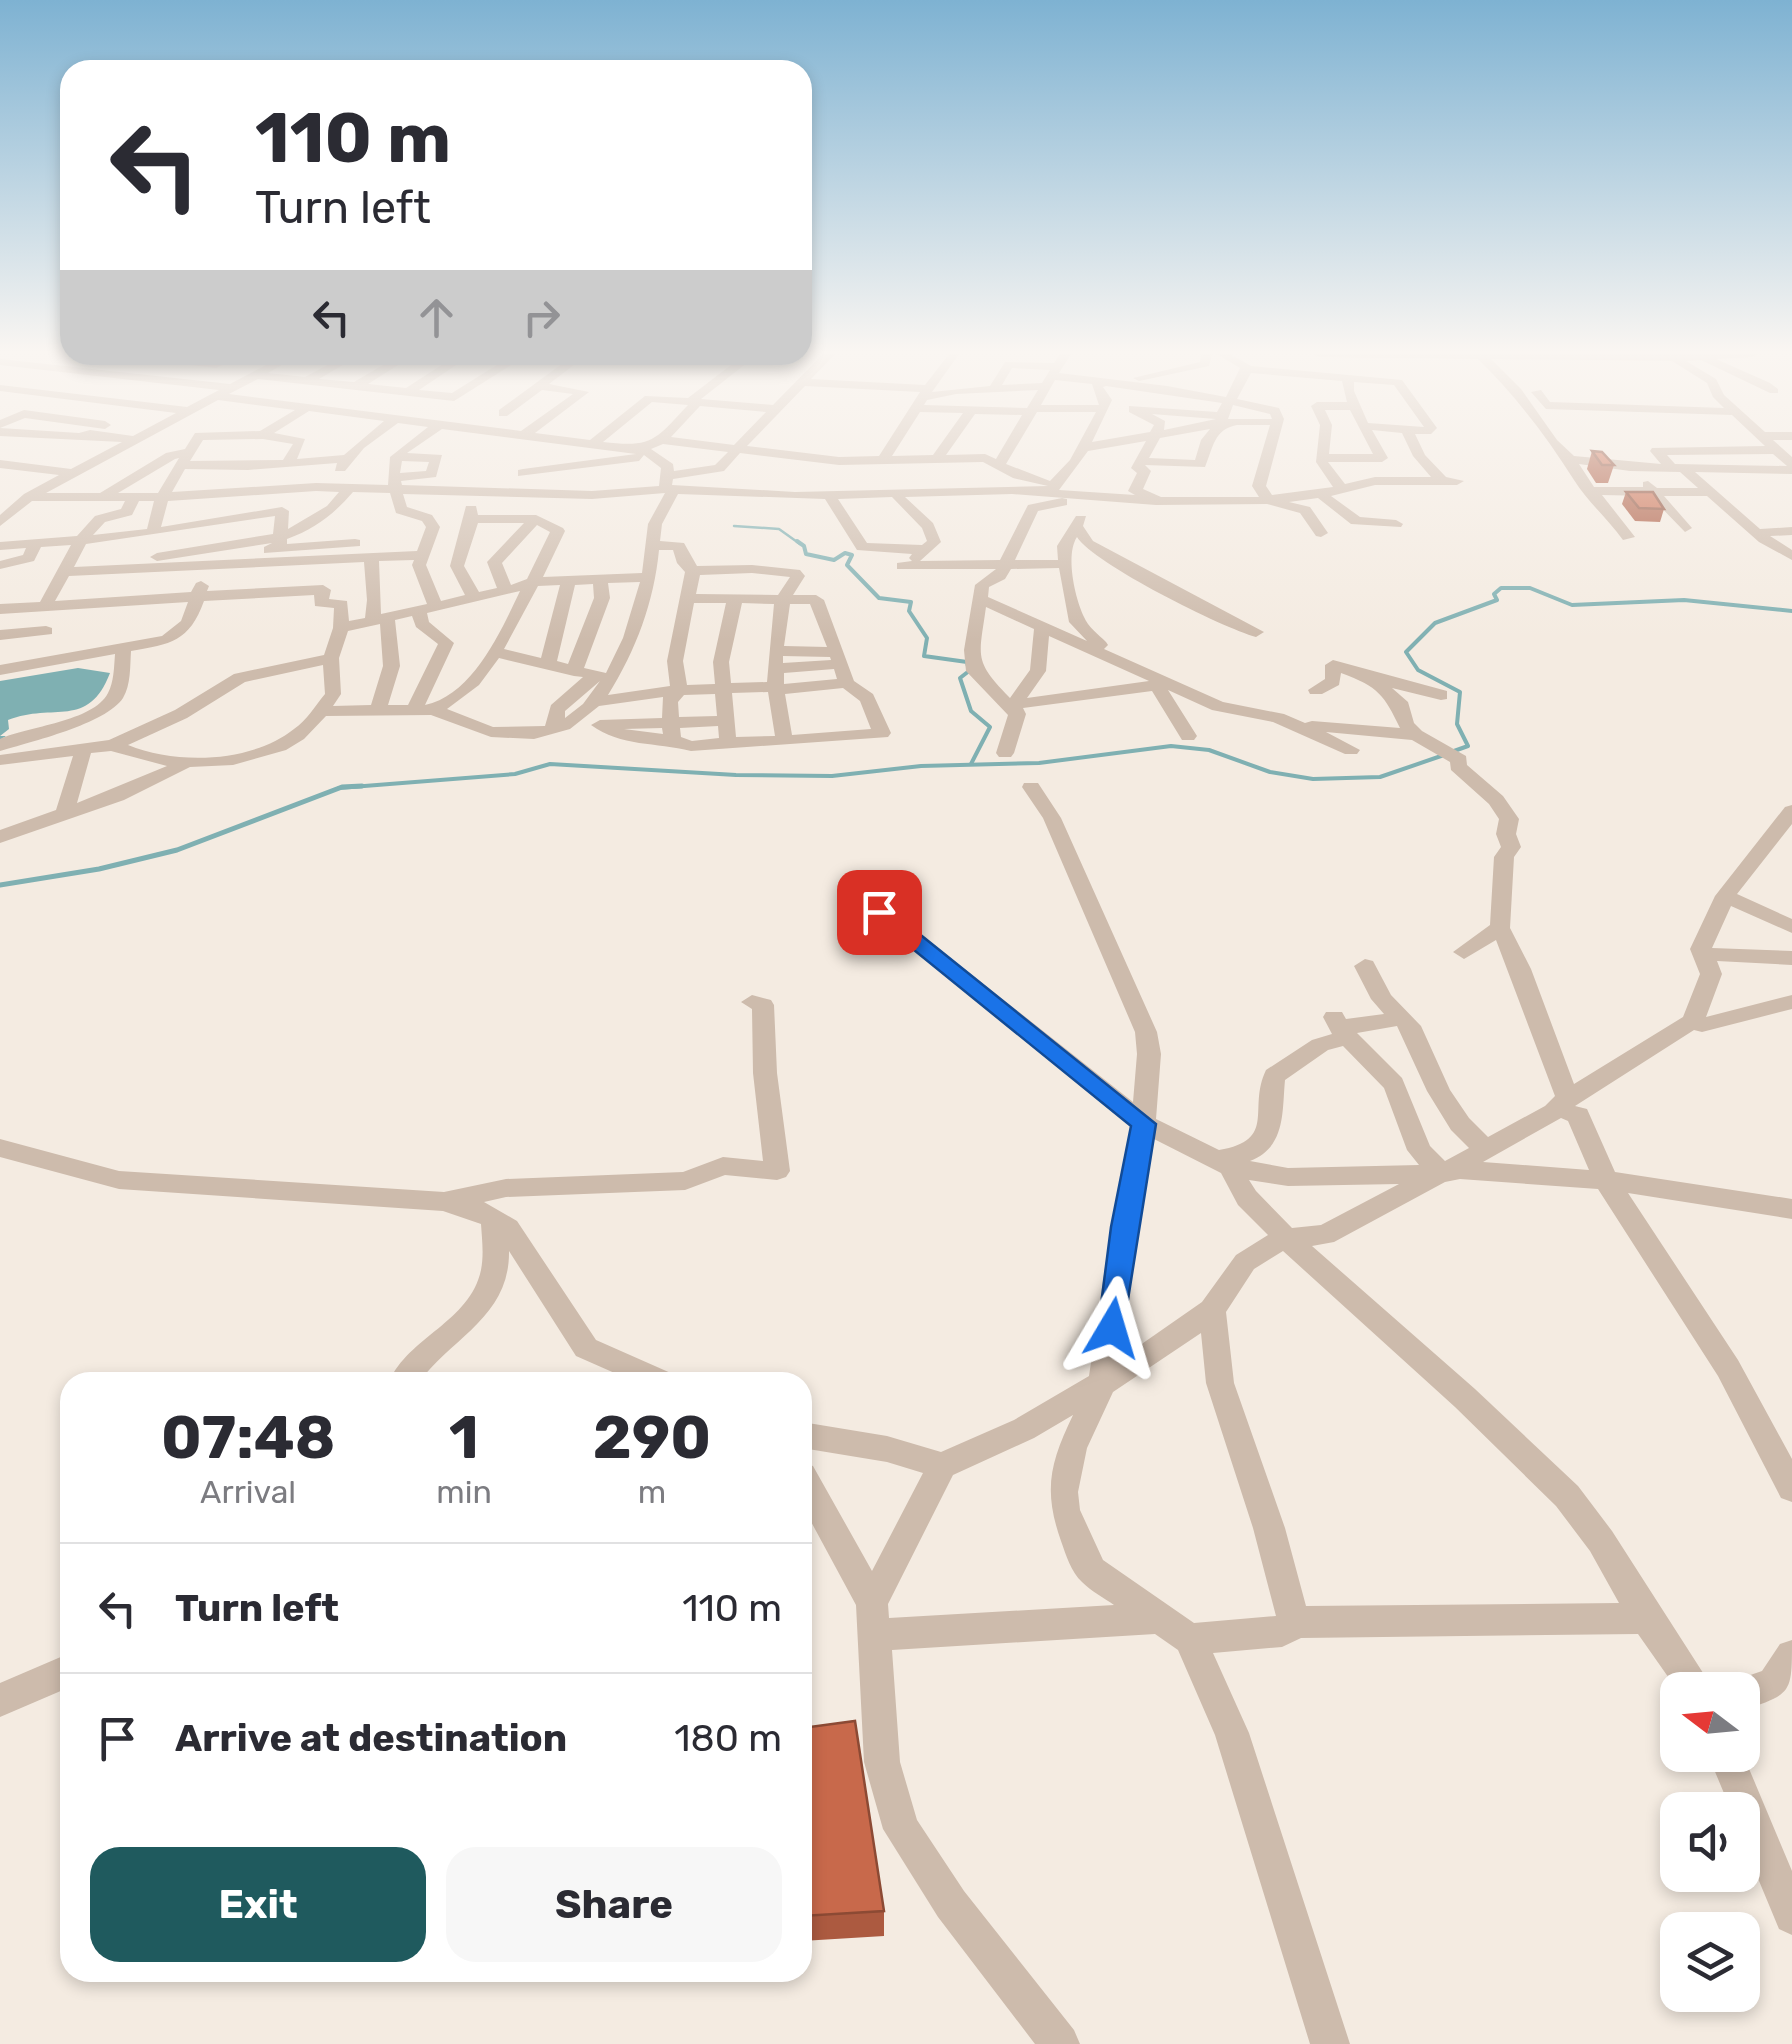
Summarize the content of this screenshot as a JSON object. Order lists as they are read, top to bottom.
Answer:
{
  "north": "left",
  "page": {
    "turn": ["110 m", "Turn left"],
    "eta": [
      "07:48",
      "Arrival",
      "1",
      "min",
      "290",
      "m"
    ],
    "list": [
      {
        "name": "Turn left",
        "value": "110 m"
      },
      {
        "name": "Arrive at destination",
        "value": "180 m"
      }
    ],
    "buttons": ["Exit", "Share"]
  }
}
